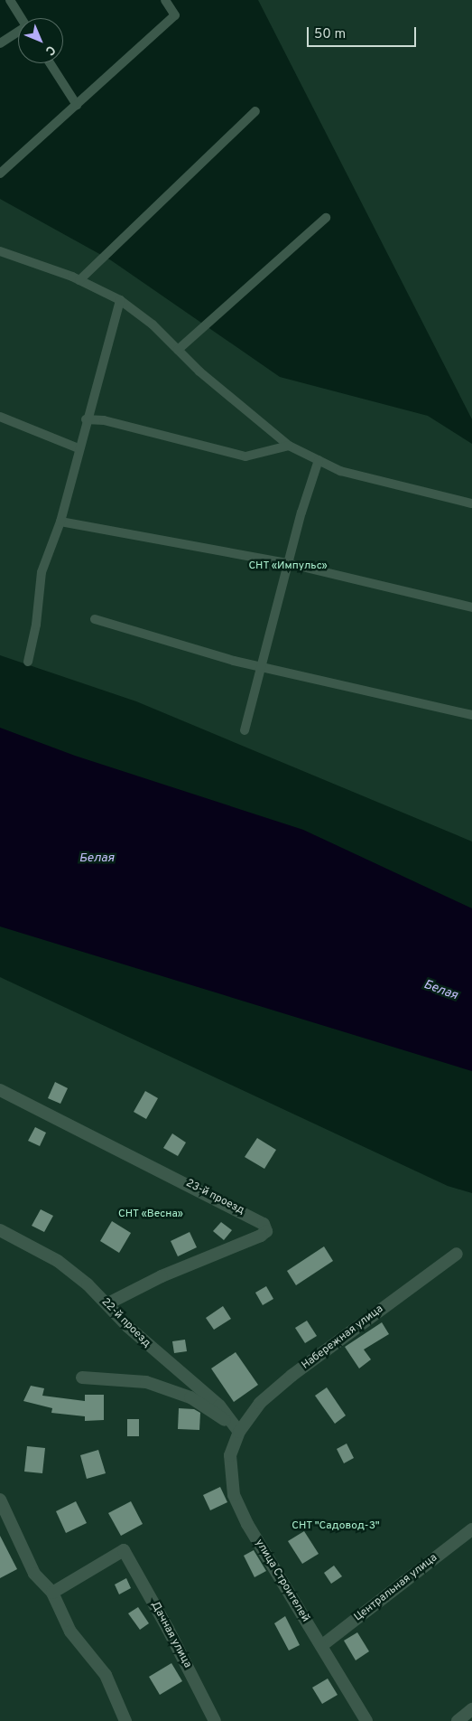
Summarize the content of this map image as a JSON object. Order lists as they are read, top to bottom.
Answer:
{
  "streets": {
    "street": [
      "23-й проезд",
      "22-й проезд",
      "Набережная улица",
      "улица Строителей",
      "Центральная улица",
      "Дачная улица"
    ]
  },
  "crossings": [
    ["23-й проезд", "22-й проезд"],
    ["22-й проезд", "Набережная улица"],
    ["22-й проезд", "улица Строителей"],
    ["Набережная улица", "улица Строителей"],
    ["улица Строителей", "Центральная улица"]
  ],
  "water": ["Белая"],
  "parks": ["СНТ «Импульс»", "СНТ «Весна»", "СНТ \"Садовод-3\""],
  "scale_bar": "50 m",
  "north": "bottom right"
}
